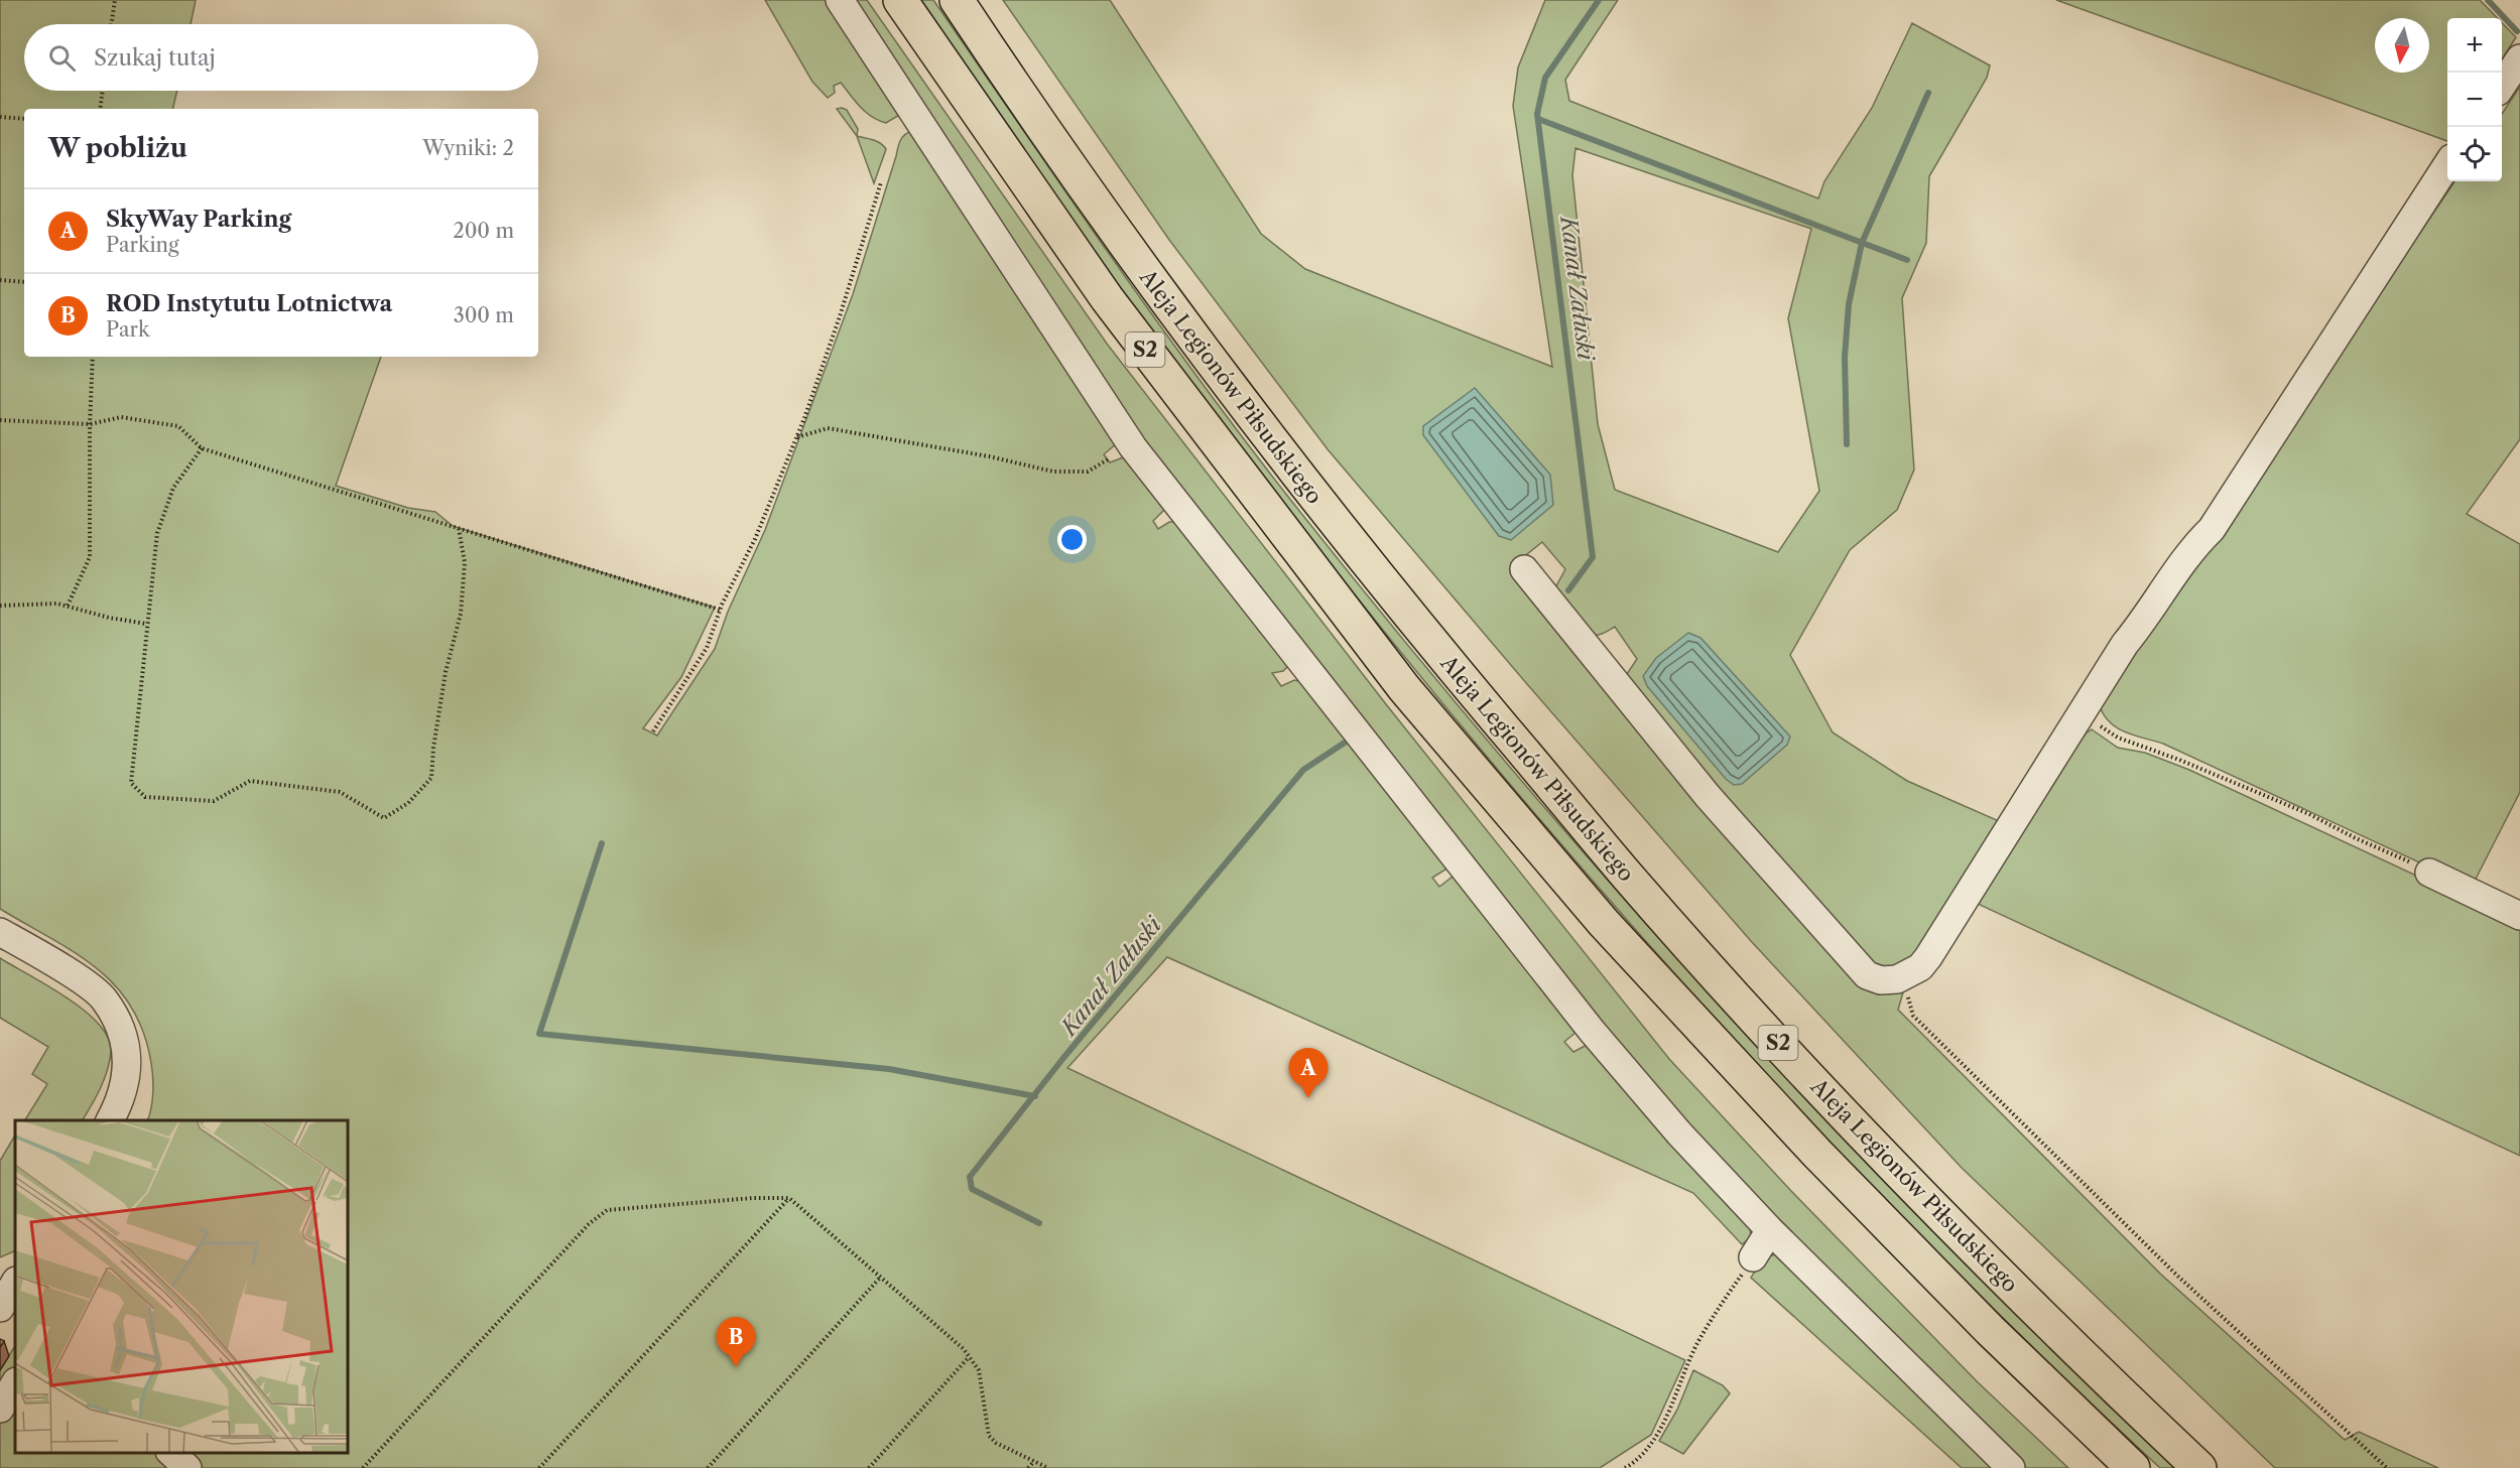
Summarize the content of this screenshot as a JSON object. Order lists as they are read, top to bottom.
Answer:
{
  "streets": {
    "highway": ["S2", "Aleja Legionów Piłsudskiego"]
  },
  "water": ["Kanał Załuski"],
  "north": "bottom",
  "page": {
    "map_buttons": ["+", "−"],
    "search": "Szukaj tutaj",
    "heading": ["W pobliżu", "Wyniki: 2"],
    "list": [
      {
        "mark": "A",
        "name": "SkyWay Parking",
        "note": "Parking",
        "value": "200 m"
      },
      {
        "mark": "B",
        "name": "ROD Instytutu Lotnictwa",
        "note": "Park",
        "value": "300 m"
      }
    ],
    "pins": ["A", "B"]
  }
}
